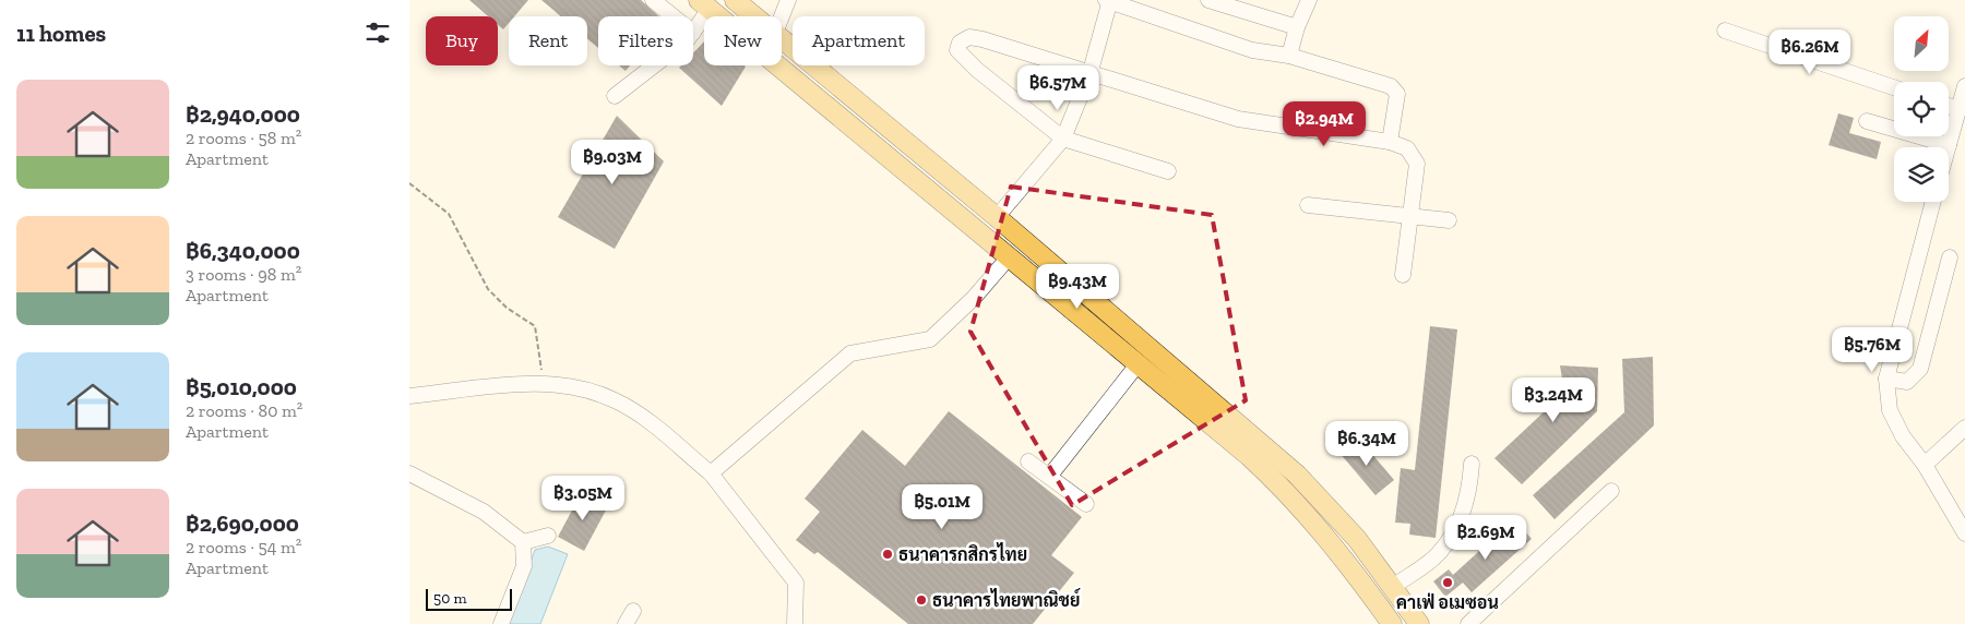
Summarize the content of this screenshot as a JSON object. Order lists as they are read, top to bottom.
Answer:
{
  "places": ["ธนาคารกสิกรไทย", "คาเฟ่ อเมซอน", "ธนาคารไทยพาณิชย์"],
  "scale_bar": "50 m",
  "north": "top right",
  "page": {
    "heading": "11 homes",
    "chip": [
      "Buy",
      "Rent",
      "Filters",
      "New",
      "Apartment"
    ],
    "price": [
      "฿6.26M",
      "฿6.57M",
      "฿2.94M",
      "฿9.03M",
      "฿9.43M",
      "฿5.76M",
      "฿3.24M",
      "฿6.34M",
      "฿3.05M",
      "฿5.01M",
      "฿2.69M"
    ],
    "list": [
      {
        "name": "฿2,940,000",
        "note": "2 rooms · 58 m² · Apartment"
      },
      {
        "name": "฿6,340,000",
        "note": "3 rooms · 98 m² · Apartment"
      },
      {
        "name": "฿5,010,000",
        "note": "2 rooms · 80 m² · Apartment"
      },
      {
        "name": "฿2,690,000",
        "note": "2 rooms · 54 m² · Apartment"
      }
    ],
    "scale": "50 m"
  }
}
